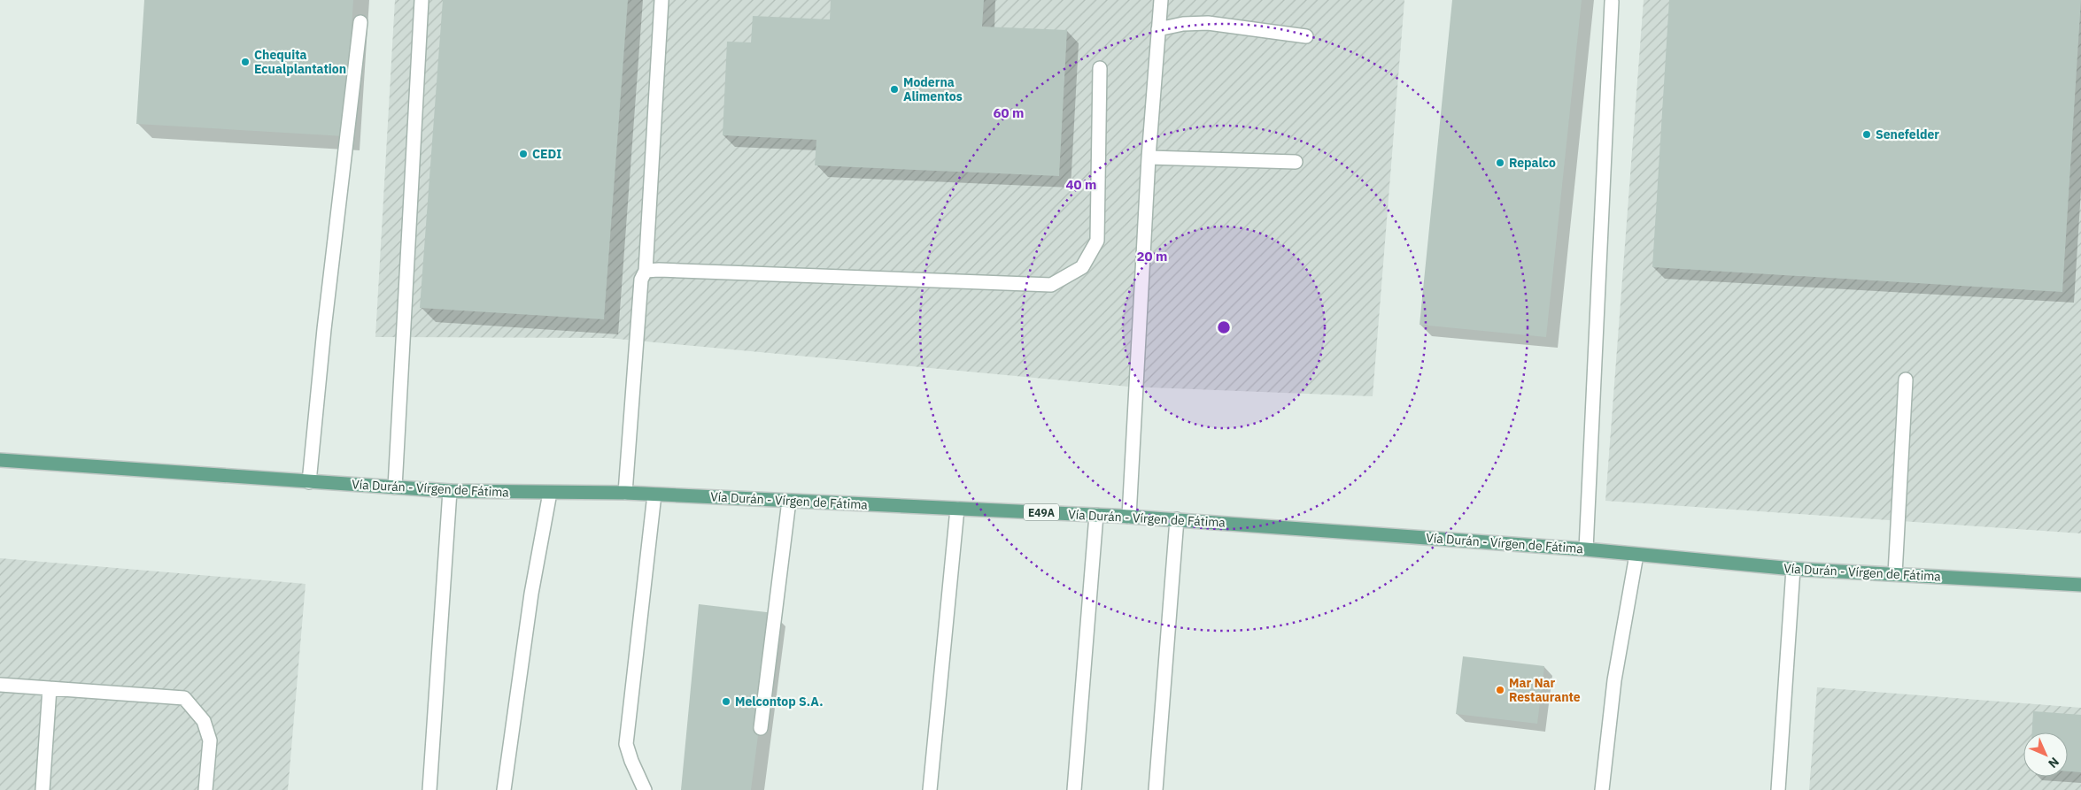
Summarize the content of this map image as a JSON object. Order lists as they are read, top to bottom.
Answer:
{
  "streets": {
    "main road": ["Vía Durán - Vírgen de Fátima", "E49A"]
  },
  "places": [
    "Chequita Ecualplantation",
    "Moderna Alimentos",
    "Senefelder",
    "CEDI",
    "Repalco",
    "Mar Nar Restaurante",
    "Melcontop S.A."
  ],
  "north": "bottom right",
  "rings": ["60 m", "40 m", "20 m"]
}
